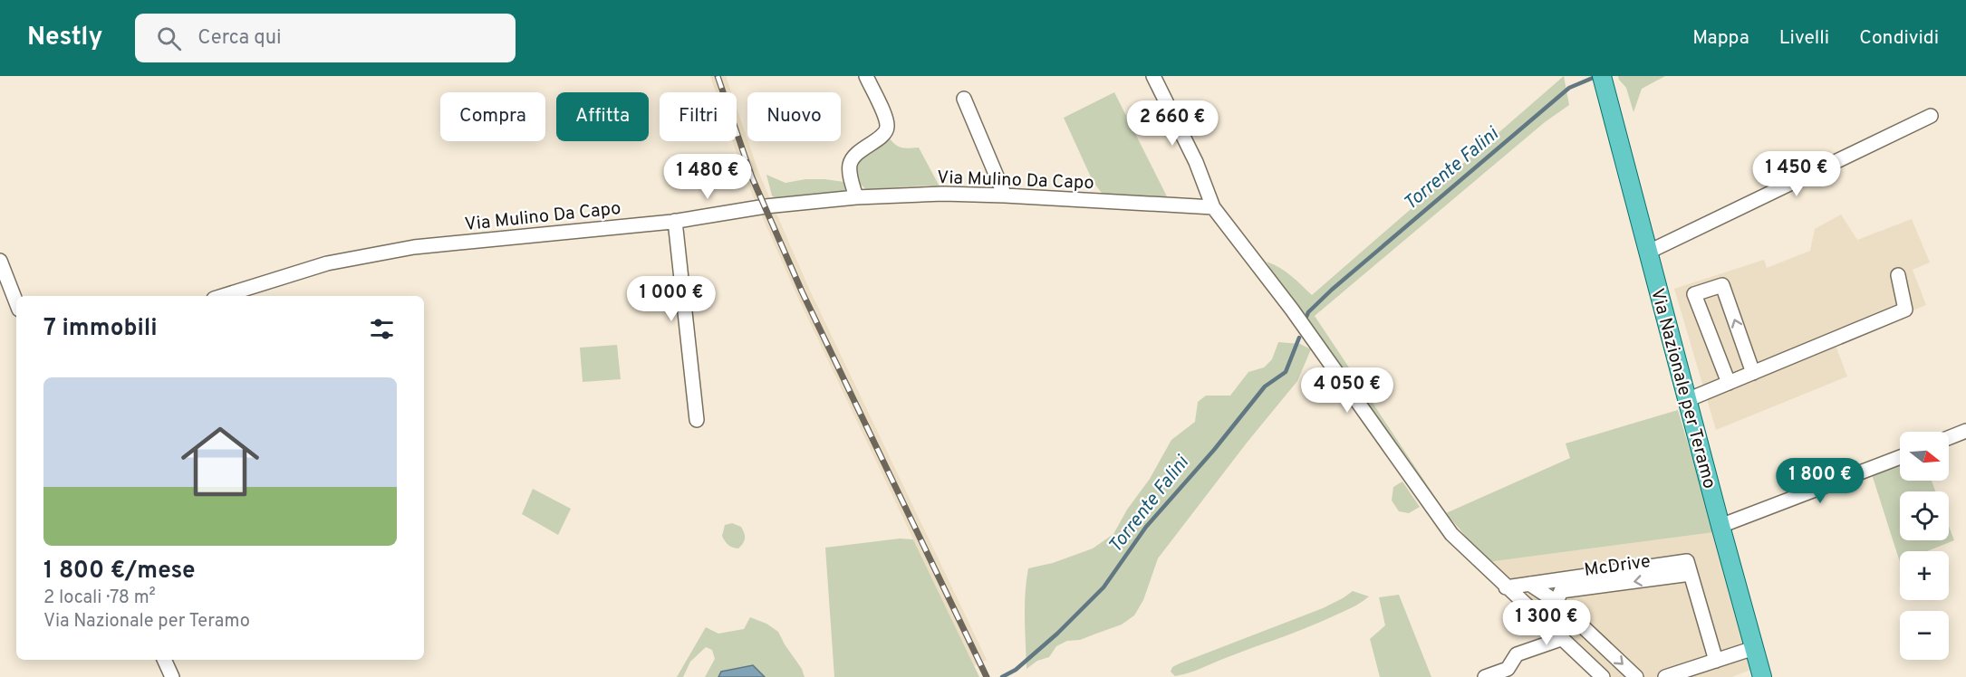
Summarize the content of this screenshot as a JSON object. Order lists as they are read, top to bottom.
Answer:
{
  "streets": {
    "main road": ["Via Nazionale per Teramo"],
    "street": ["Via Mulino Da Capo", "McDrive"]
  },
  "water": ["Torrente Falini"],
  "north": "right",
  "page": {
    "header": "Nestly",
    "search": "Cerca qui",
    "nav": ["Mappa", "Livelli", "Condividi"],
    "chip": [
      "Compra",
      "Affitta",
      "Filtri",
      "Nuovo"
    ],
    "price": [
      "2 660 €",
      "1 450 €",
      "1 480 €",
      "1 000 €",
      "4 050 €",
      "1 800 €",
      "1 300 €"
    ],
    "heading": "7 immobili",
    "list": [
      {
        "name": "1 800 €/mese",
        "note": "2 locali · 78 m² · Via Nazionale per Teramo"
      }
    ],
    "map_buttons": ["+", "−"]
  }
}
